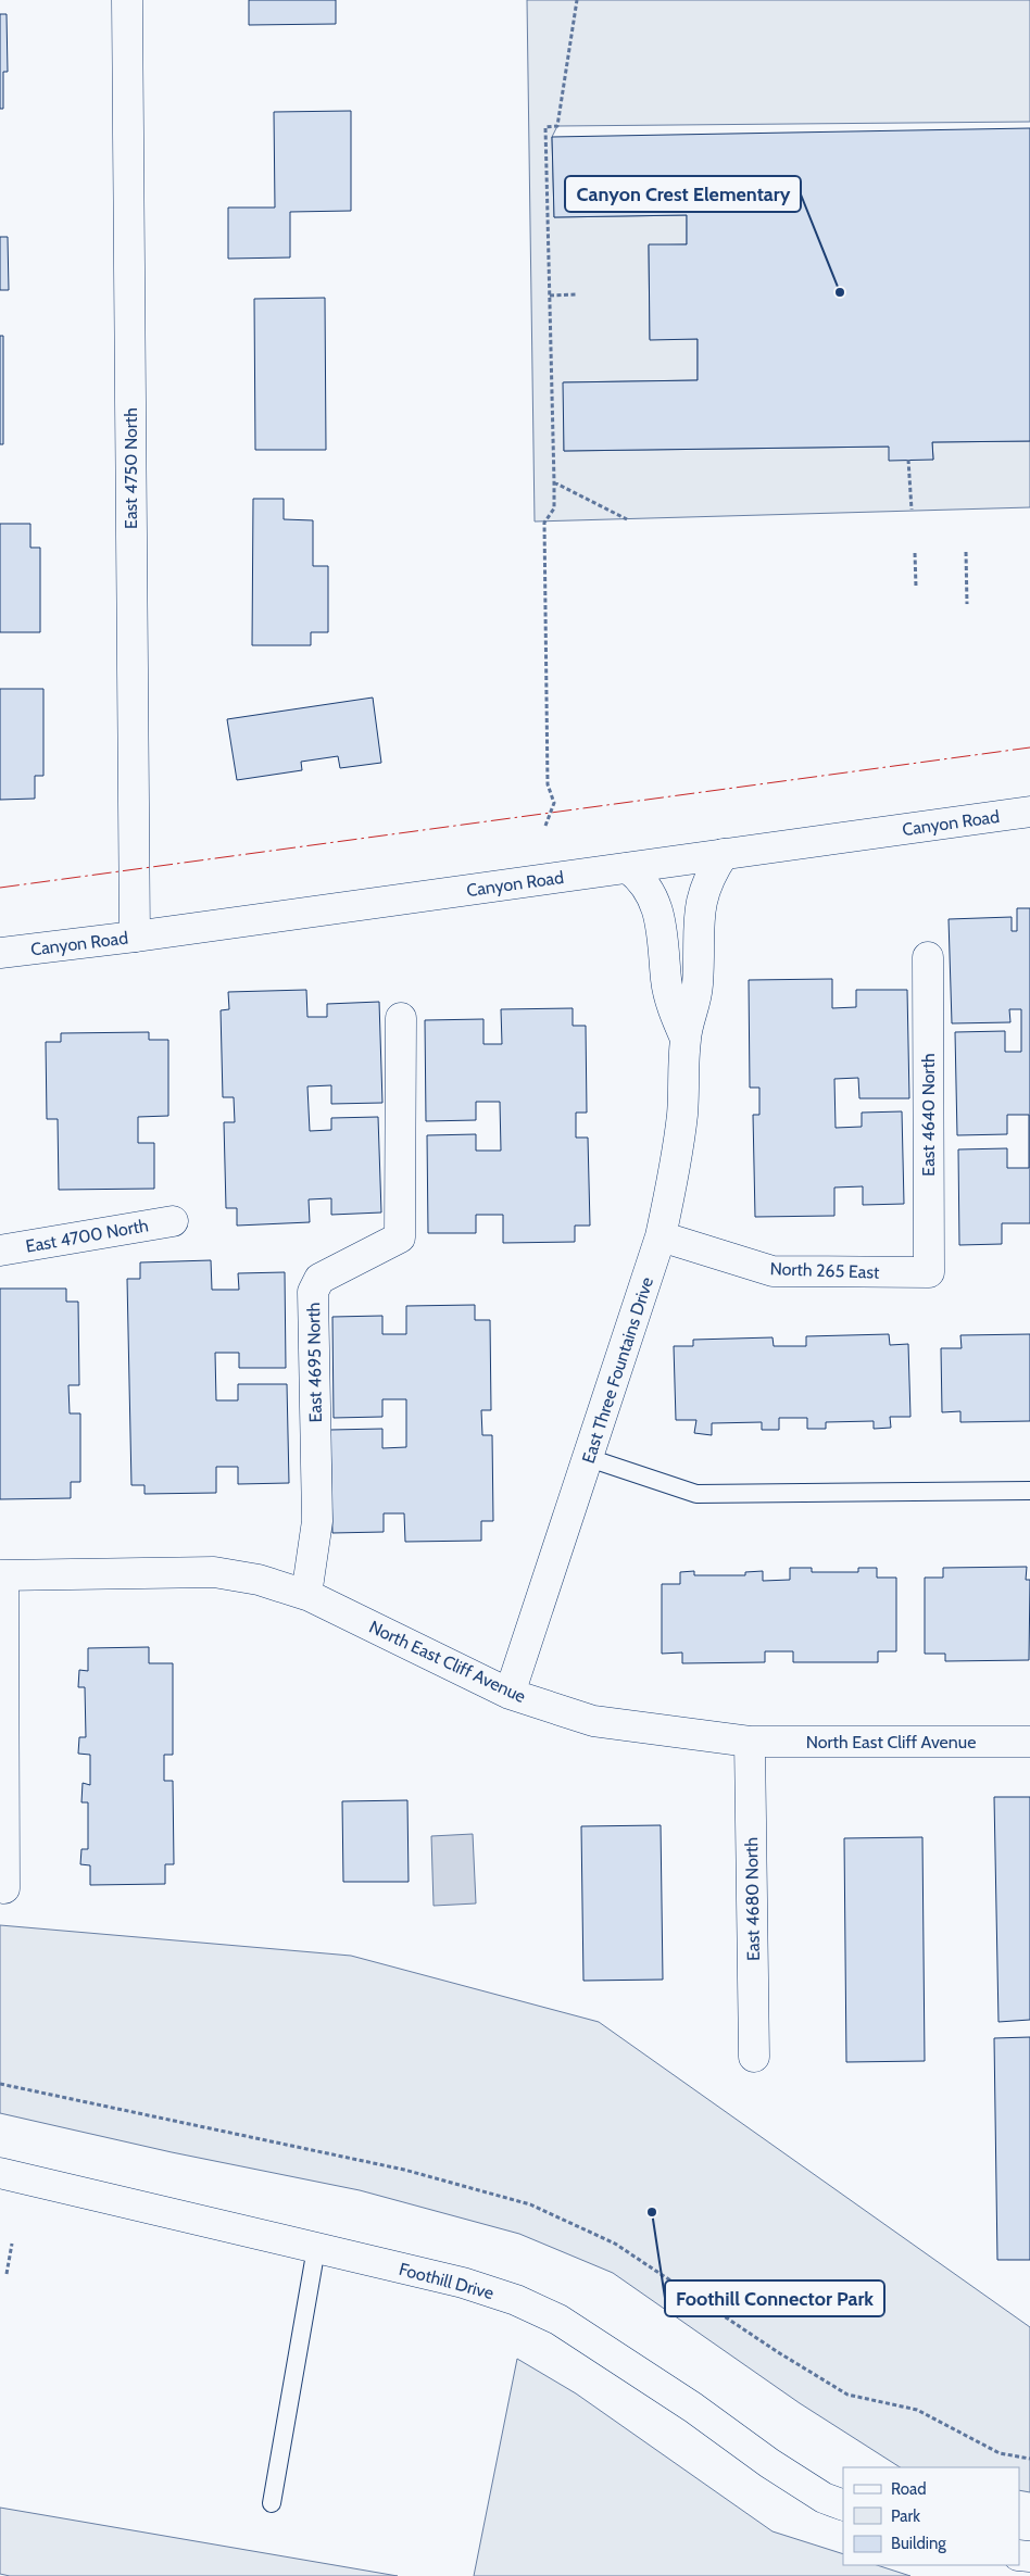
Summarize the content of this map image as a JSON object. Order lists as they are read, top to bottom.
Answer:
{
  "streets": {
    "street": [
      "East 4750 North",
      "Canyon Road",
      "East 4640 North",
      "East 4700 North",
      "North 265 East",
      "East 4695 North",
      "East Three Fountains Drive",
      "North East Cliff Avenue",
      "East 4680 North",
      "Foothill Drive"
    ]
  },
  "crossings": [
    ["East 4750 North", "Canyon Road"],
    ["Canyon Road", "East Three Fountains Drive"],
    ["East 4640 North", "North 265 East"],
    ["North 265 East", "East Three Fountains Drive"],
    ["East 4695 North", "North East Cliff Avenue"],
    ["East Three Fountains Drive", "North East Cliff Avenue"],
    ["North East Cliff Avenue", "East 4680 North"]
  ],
  "places": ["Canyon Crest Elementary", "Foothill Connector Park"],
  "legend": ["Road", "Park", "Building"]
}
